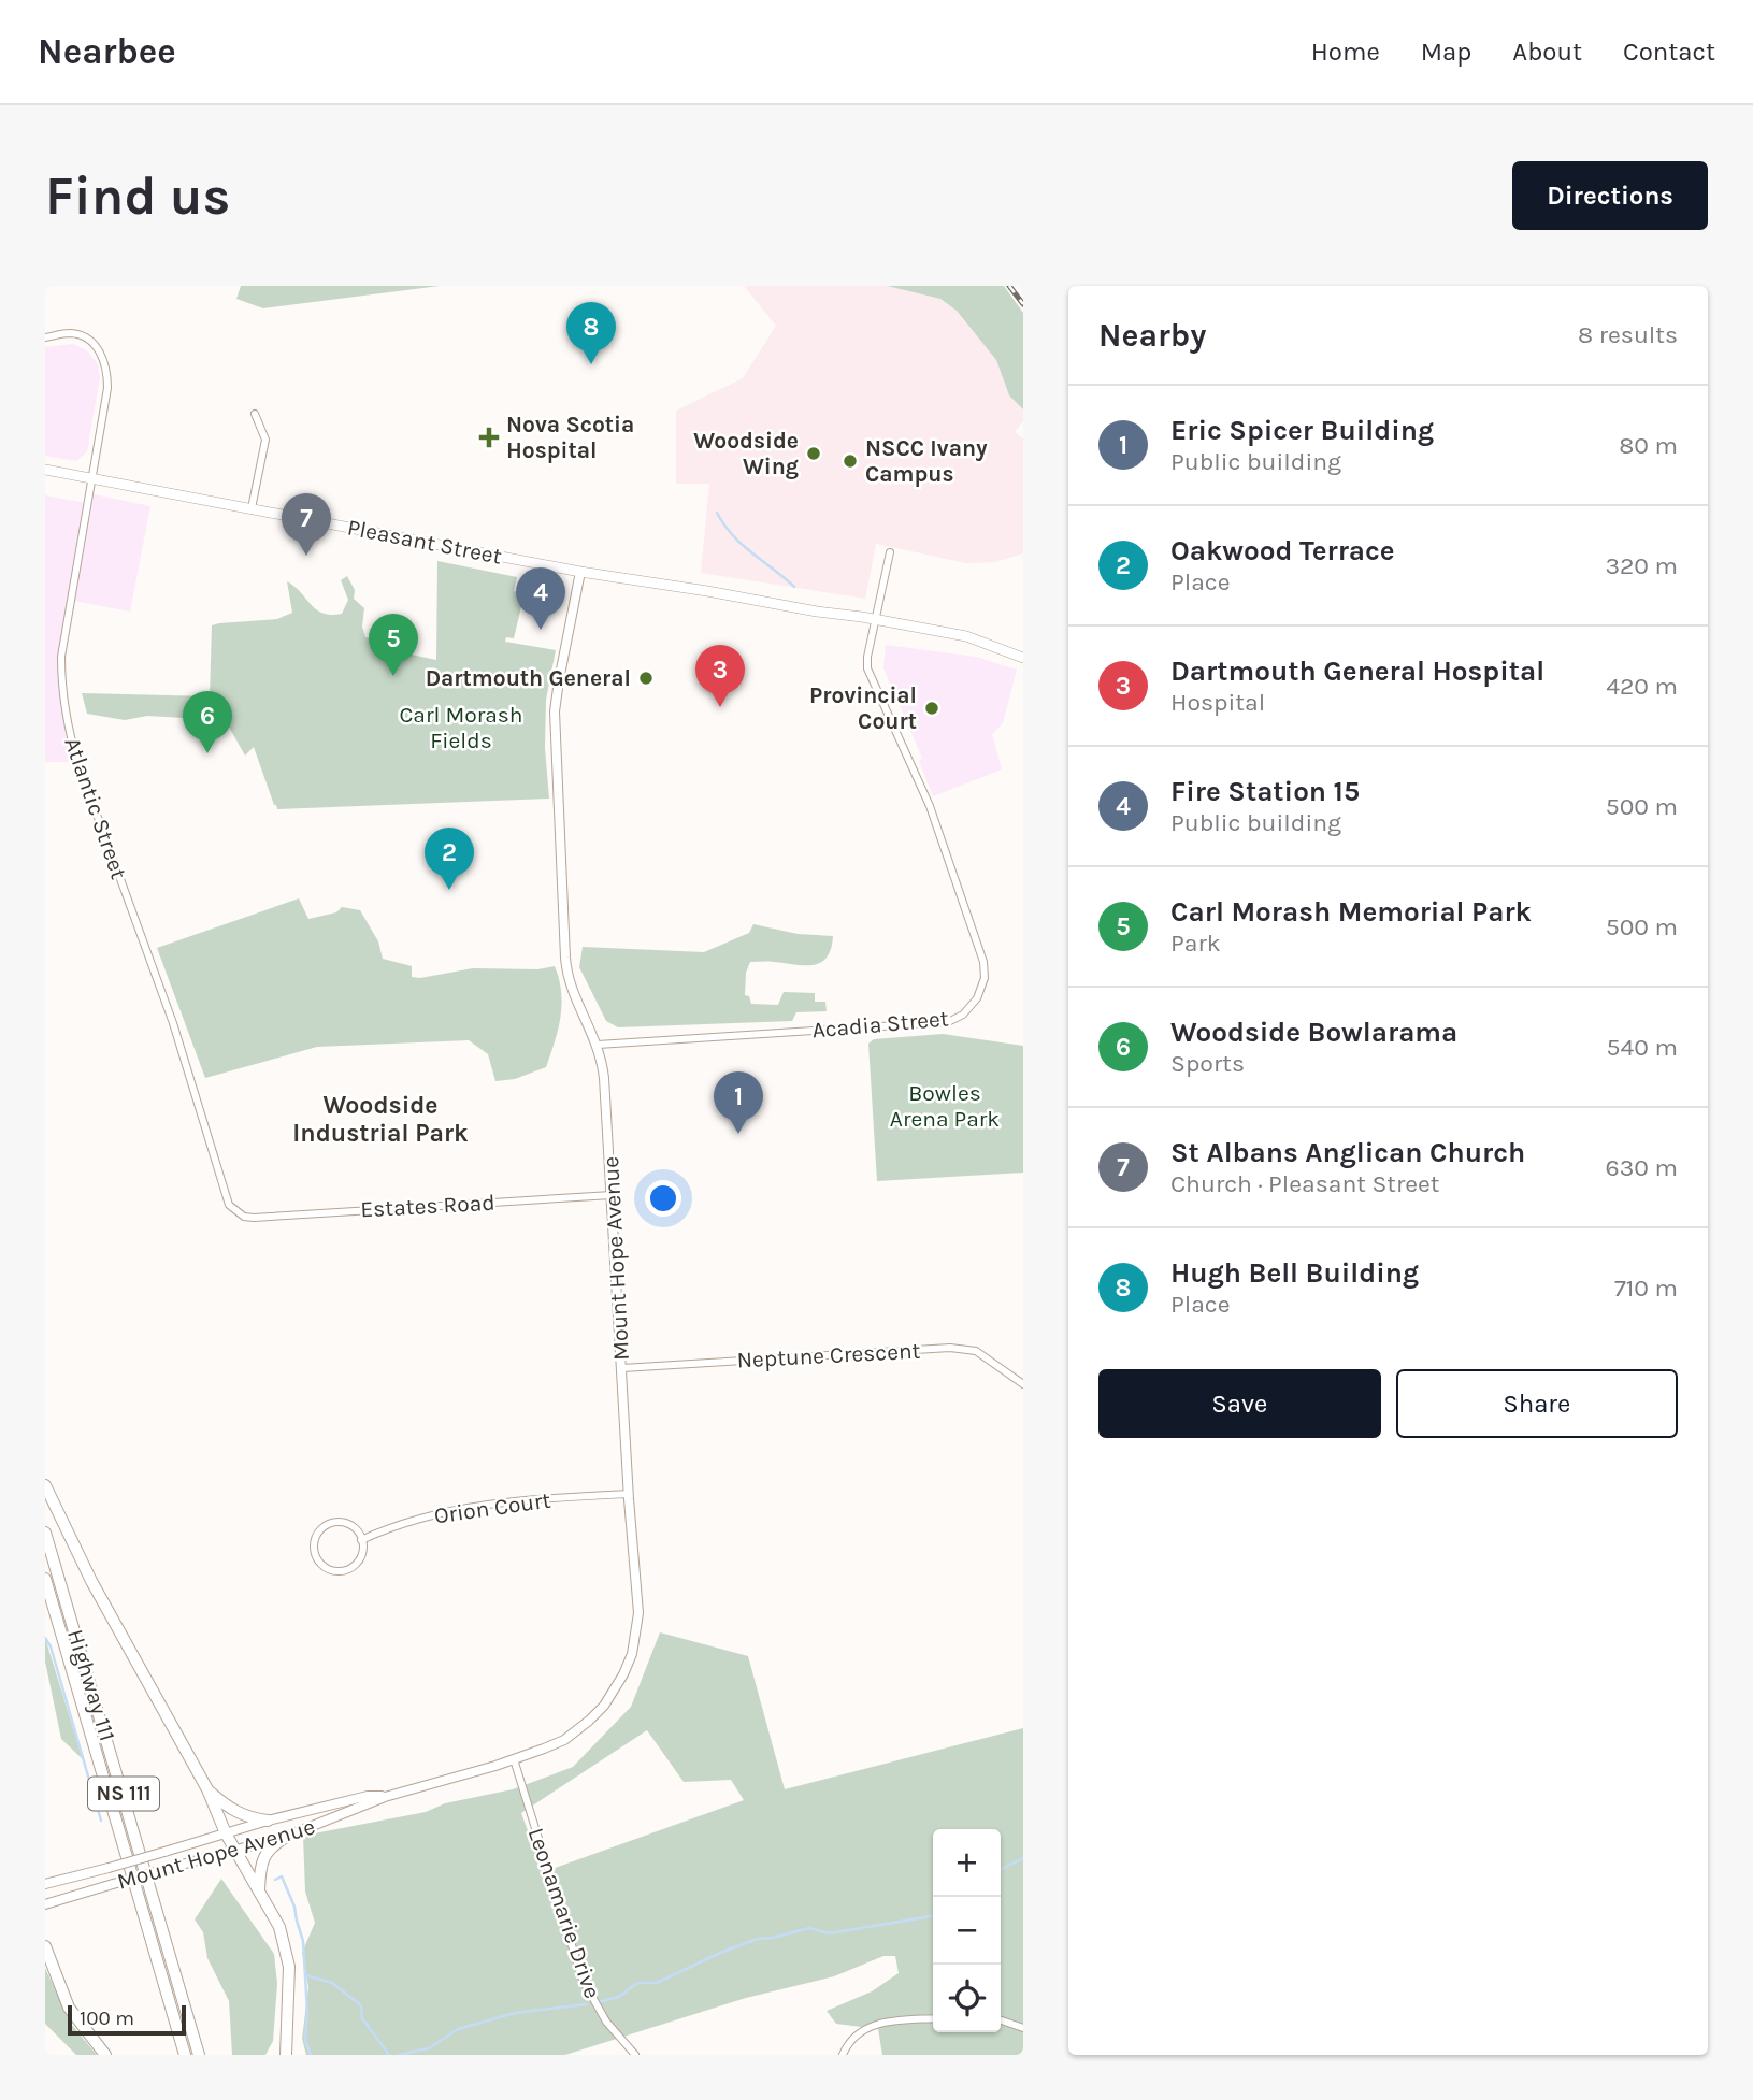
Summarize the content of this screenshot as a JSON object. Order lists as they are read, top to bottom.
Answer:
{
  "streets": {
    "highway": ["Highway 111", "NS 111"],
    "main road": ["Pleasant Street"],
    "street": [
      "Atlantic Street",
      "Acadia Street",
      "Estates Road",
      "Mount Hope Avenue",
      "Neptune Crescent",
      "Orion Court",
      "Leonamarie Drive"
    ]
  },
  "crossings": [
    ["Pleasant Street", "Atlantic Street"],
    ["Pleasant Street", "Acadia Street"],
    ["Pleasant Street", "Mount Hope Avenue"],
    ["Atlantic Street", "Estates Road"],
    ["Acadia Street", "Mount Hope Avenue"],
    ["Estates Road", "Mount Hope Avenue"],
    ["Mount Hope Avenue", "Neptune Crescent"],
    ["Mount Hope Avenue", "Orion Court"],
    ["Mount Hope Avenue", "Leonamarie Drive"]
  ],
  "districts": ["Woodside Industrial Park"],
  "parks": ["Carl Morash Fields", "Bowles Arena Park"],
  "places": {
    "health": ["Nova Scotia Hospital"],
    "other": [
      "Woodside Wing",
      "NSCC Ivany Campus",
      "Dartmouth General",
      "Provincial Court"
    ]
  },
  "scale_bar": "100 m",
  "page": {
    "header": "Nearbee",
    "nav": [
      "Home",
      "Map",
      "About",
      "Contact"
    ],
    "buttons": [
      "Directions",
      ["Save", "Share"]
    ],
    "title": "Find us",
    "heading": ["Nearby", "8 results"],
    "pins": [
      "8",
      "7",
      "4",
      "5",
      "3",
      "6",
      "2",
      "1"
    ],
    "list": [
      {
        "mark": "1",
        "name": "Eric Spicer Building",
        "note": "Public building",
        "value": "80 m"
      },
      {
        "mark": "2",
        "name": "Oakwood Terrace",
        "note": "Place",
        "value": "320 m"
      },
      {
        "mark": "3",
        "name": "Dartmouth General Hospital",
        "note": "Hospital",
        "value": "420 m"
      },
      {
        "mark": "4",
        "name": "Fire Station 15",
        "note": "Public building",
        "value": "500 m"
      },
      {
        "mark": "5",
        "name": "Carl Morash Memorial Park",
        "note": "Park",
        "value": "500 m"
      },
      {
        "mark": "6",
        "name": "Woodside Bowlarama",
        "note": "Sports",
        "value": "540 m"
      },
      {
        "mark": "7",
        "name": "St Albans Anglican Church",
        "note": "Church · Pleasant Street",
        "value": "630 m"
      },
      {
        "mark": "8",
        "name": "Hugh Bell Building",
        "note": "Place",
        "value": "710 m"
      }
    ],
    "map_buttons": ["+", "−"],
    "scale": "100 m"
  }
}
